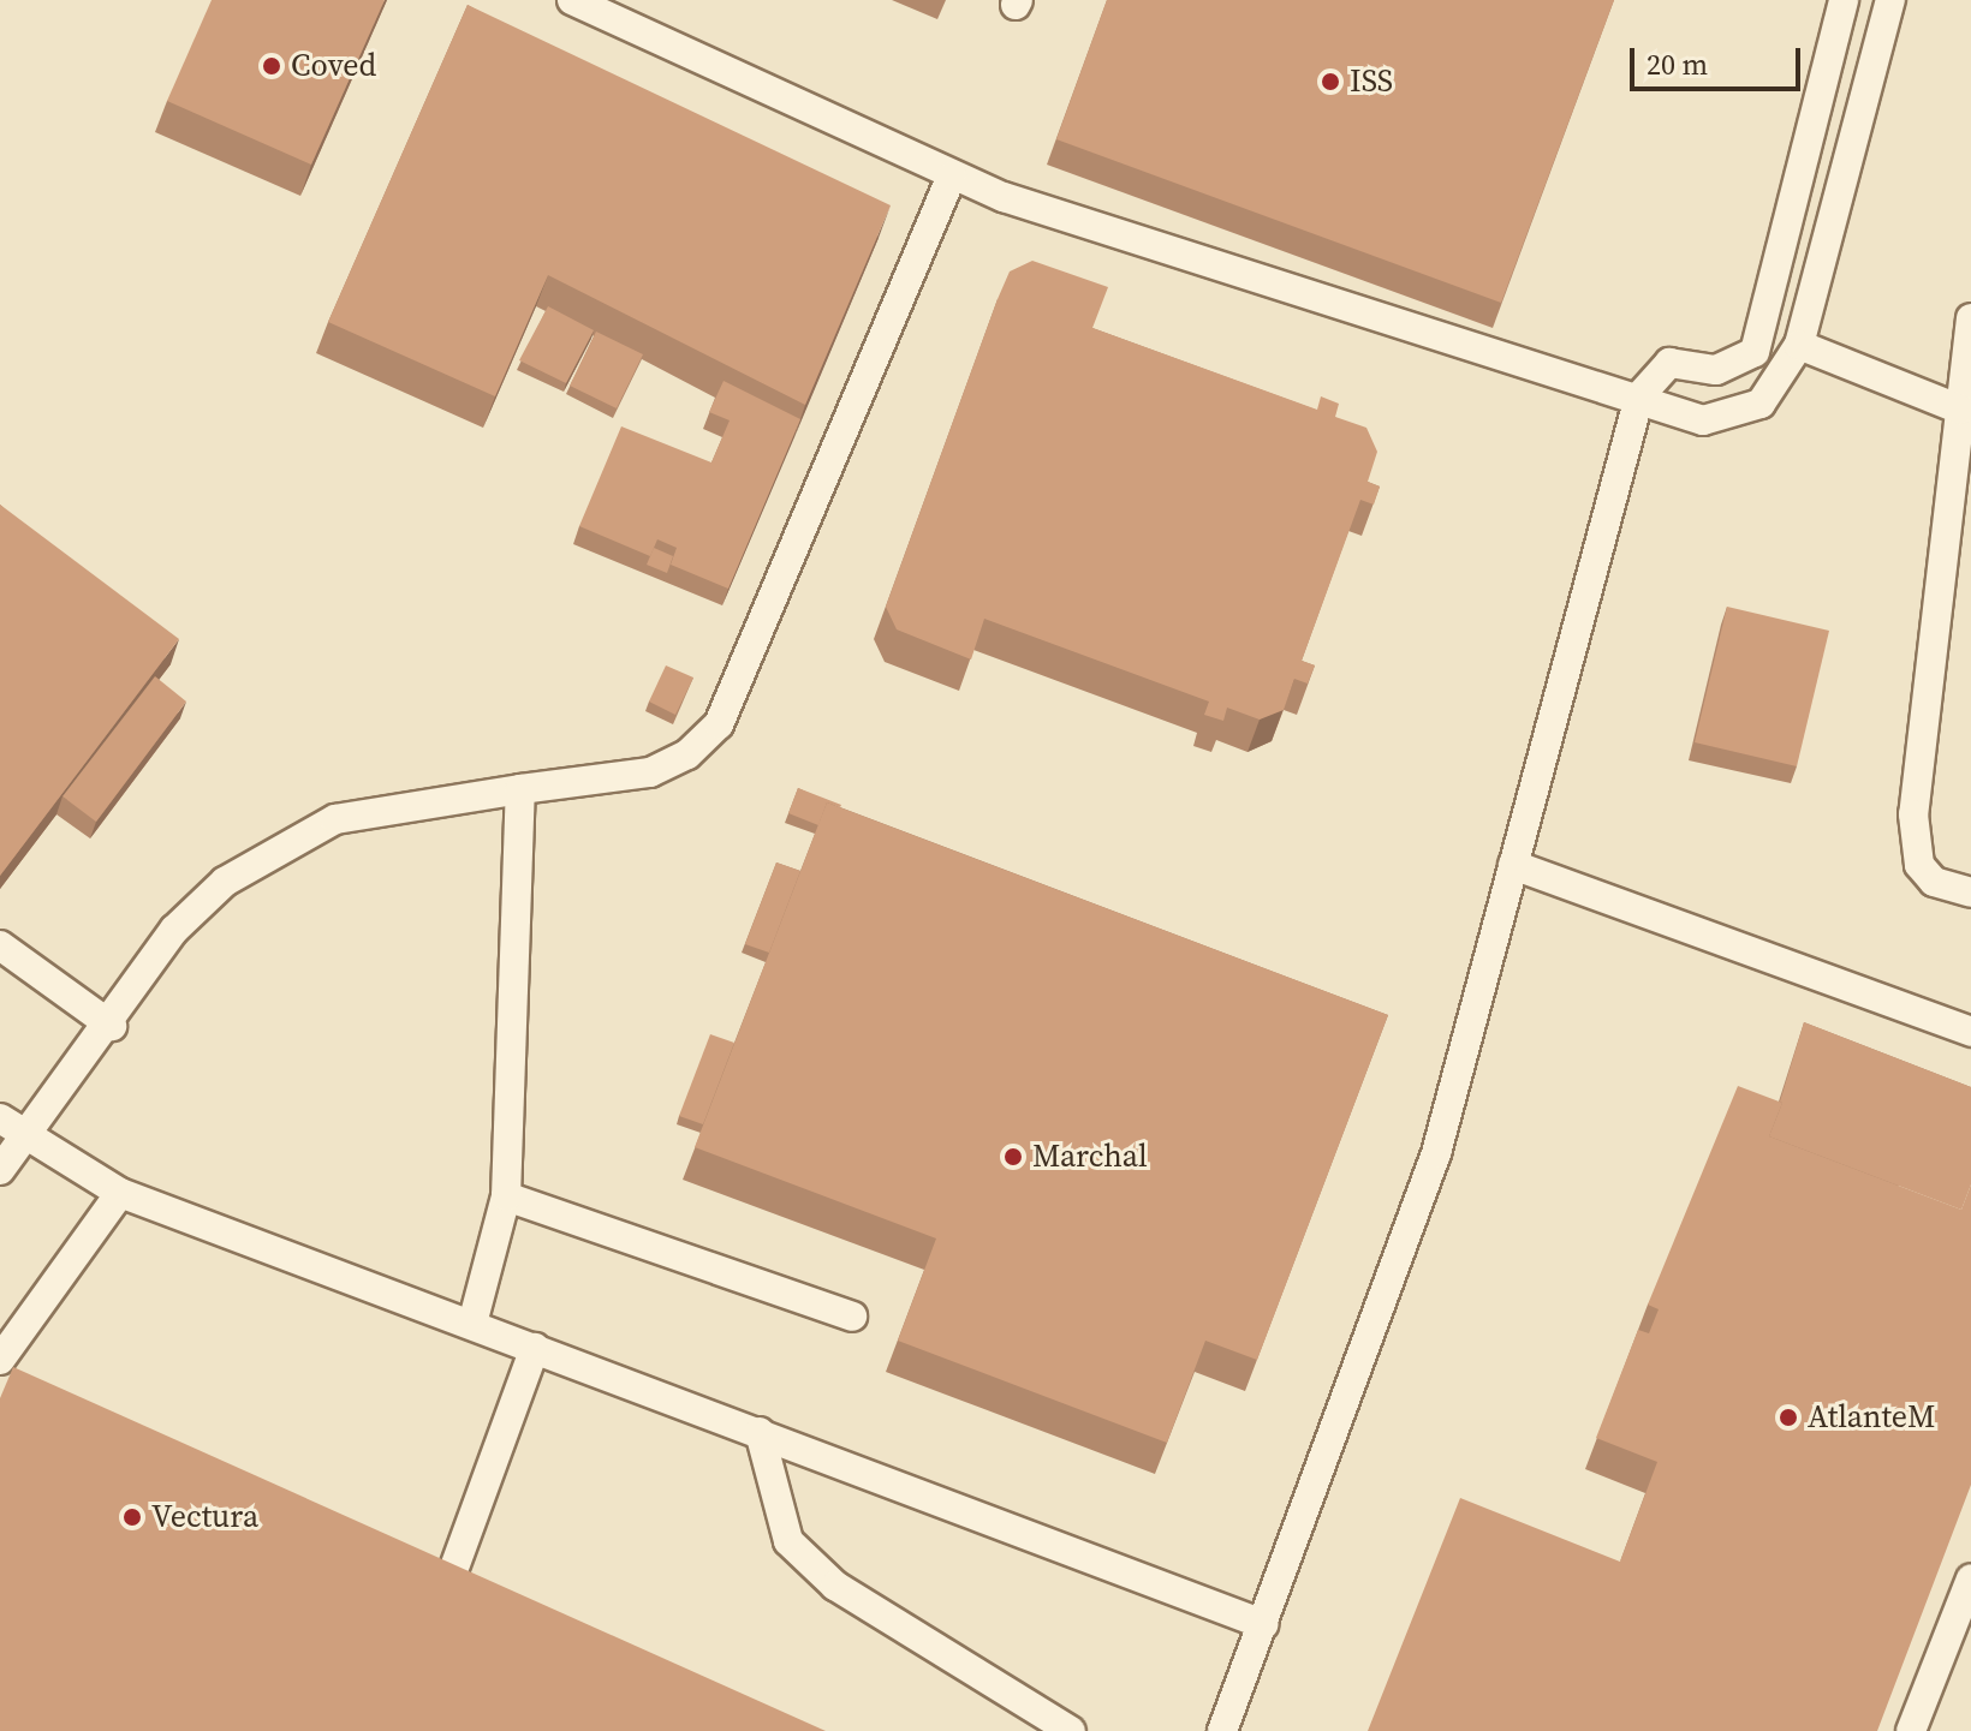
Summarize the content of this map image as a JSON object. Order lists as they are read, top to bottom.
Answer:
{
  "places": [
    "Coved",
    "ISS",
    "Marchal",
    "AtlanteM",
    "Vectura"
  ],
  "scale_bar": "20 m"
}
